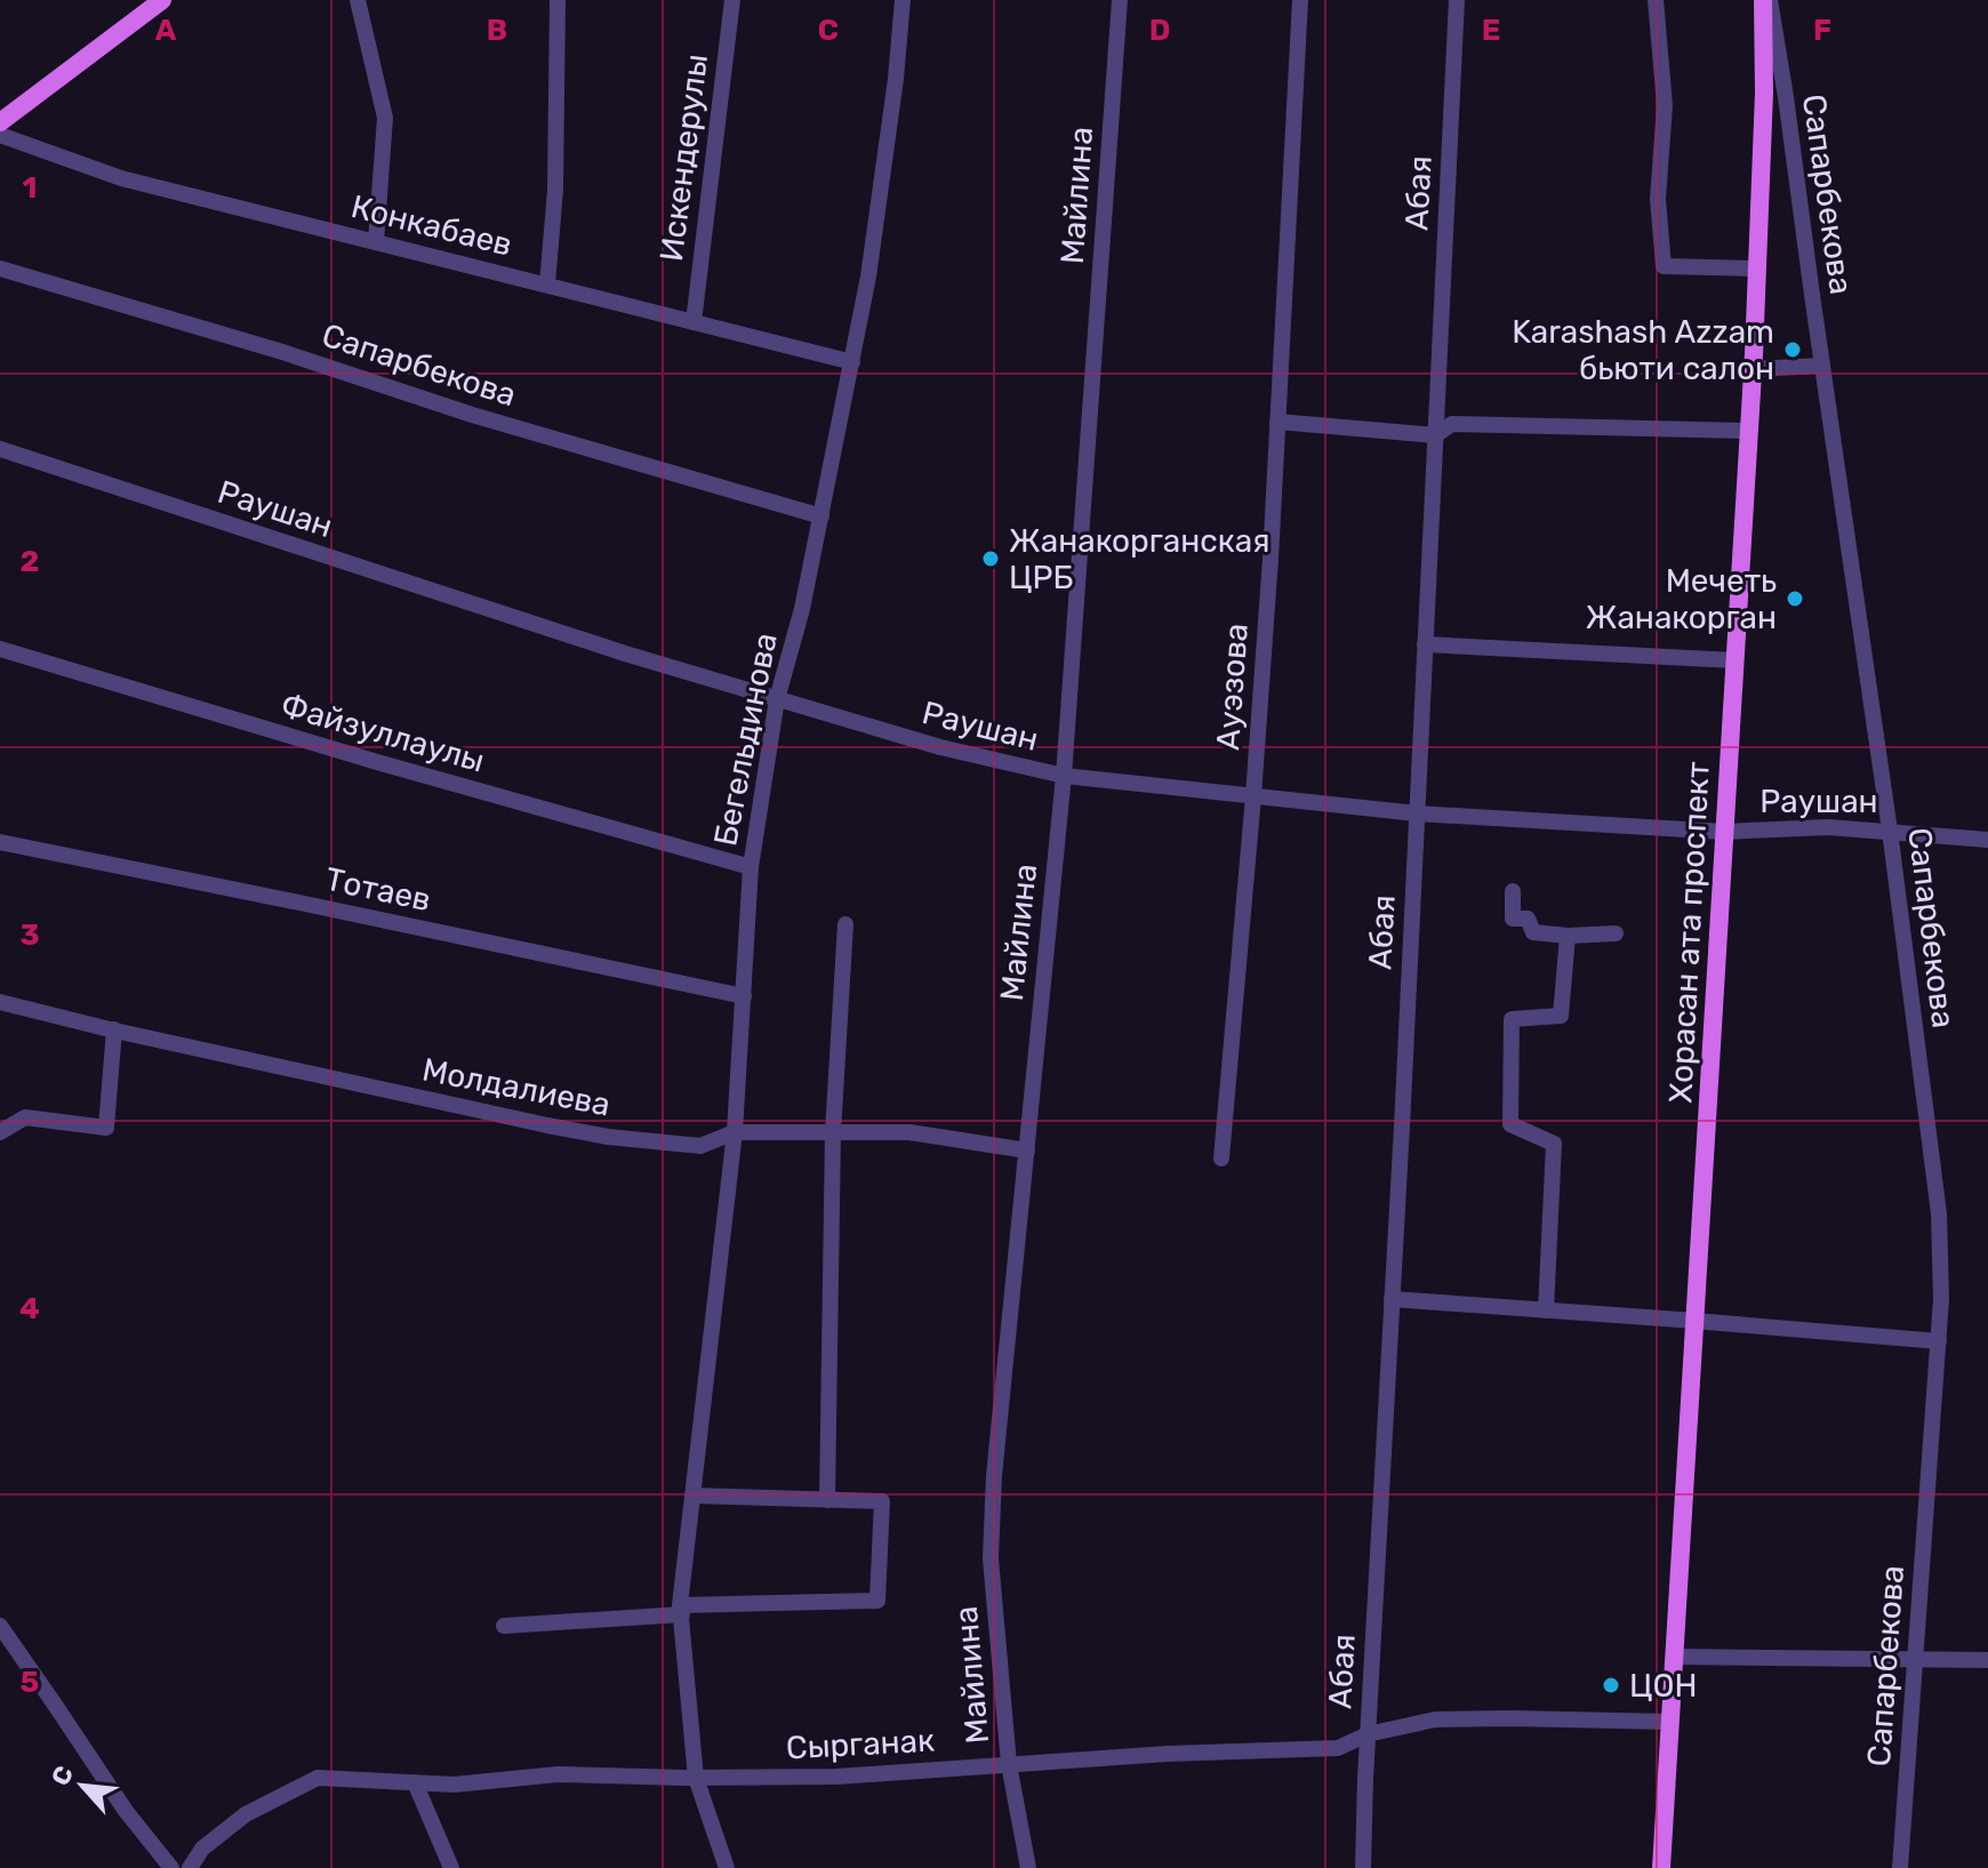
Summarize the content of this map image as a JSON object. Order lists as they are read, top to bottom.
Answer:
{
  "streets": {
    "main road": ["Хорасан ата проспект"],
    "street": [
      "Искендерулы",
      "Абая",
      "Сапарбекова",
      "Майлина",
      "Конкабаев",
      "Раушан",
      "Ауэзова",
      "Файзуллаулы",
      "Бегельдинова",
      "Тотаев",
      "Молдалиева",
      "Сырганак"
    ]
  },
  "crossings": [
    ["Искендерулы", "Конкабаев"],
    ["Абая", "Раушан"],
    ["Абая", "Сырганак"],
    ["Сапарбекова", "Раушан"],
    ["Сапарбекова", "Бегельдинова"],
    ["Сапарбекова", "Хорасан ата проспект"],
    ["Майлина", "Раушан"],
    ["Майлина", "Молдалиева"],
    ["Майлина", "Сырганак"],
    ["Конкабаев", "Бегельдинова"],
    ["Раушан", "Ауэзова"],
    ["Раушан", "Бегельдинова"],
    ["Раушан", "Хорасан ата проспект"],
    ["Файзуллаулы", "Бегельдинова"],
    ["Бегельдинова", "Тотаев"],
    ["Бегельдинова", "Молдалиева"],
    ["Бегельдинова", "Сырганак"],
    ["Хорасан ата проспект", "Сырганак"]
  ],
  "places": [
    "Karashash Azzam бьюти салон",
    "Жанакорганская ЦРБ",
    "Мечеть Жанакорган",
    "ЦОН"
  ],
  "north": "top left",
  "grid": {
    "columns": [
      "A",
      "B",
      "C",
      "D",
      "E",
      "F"
    ],
    "rows": [
      "1",
      "2",
      "3",
      "4",
      "5"
    ]
  }
}
